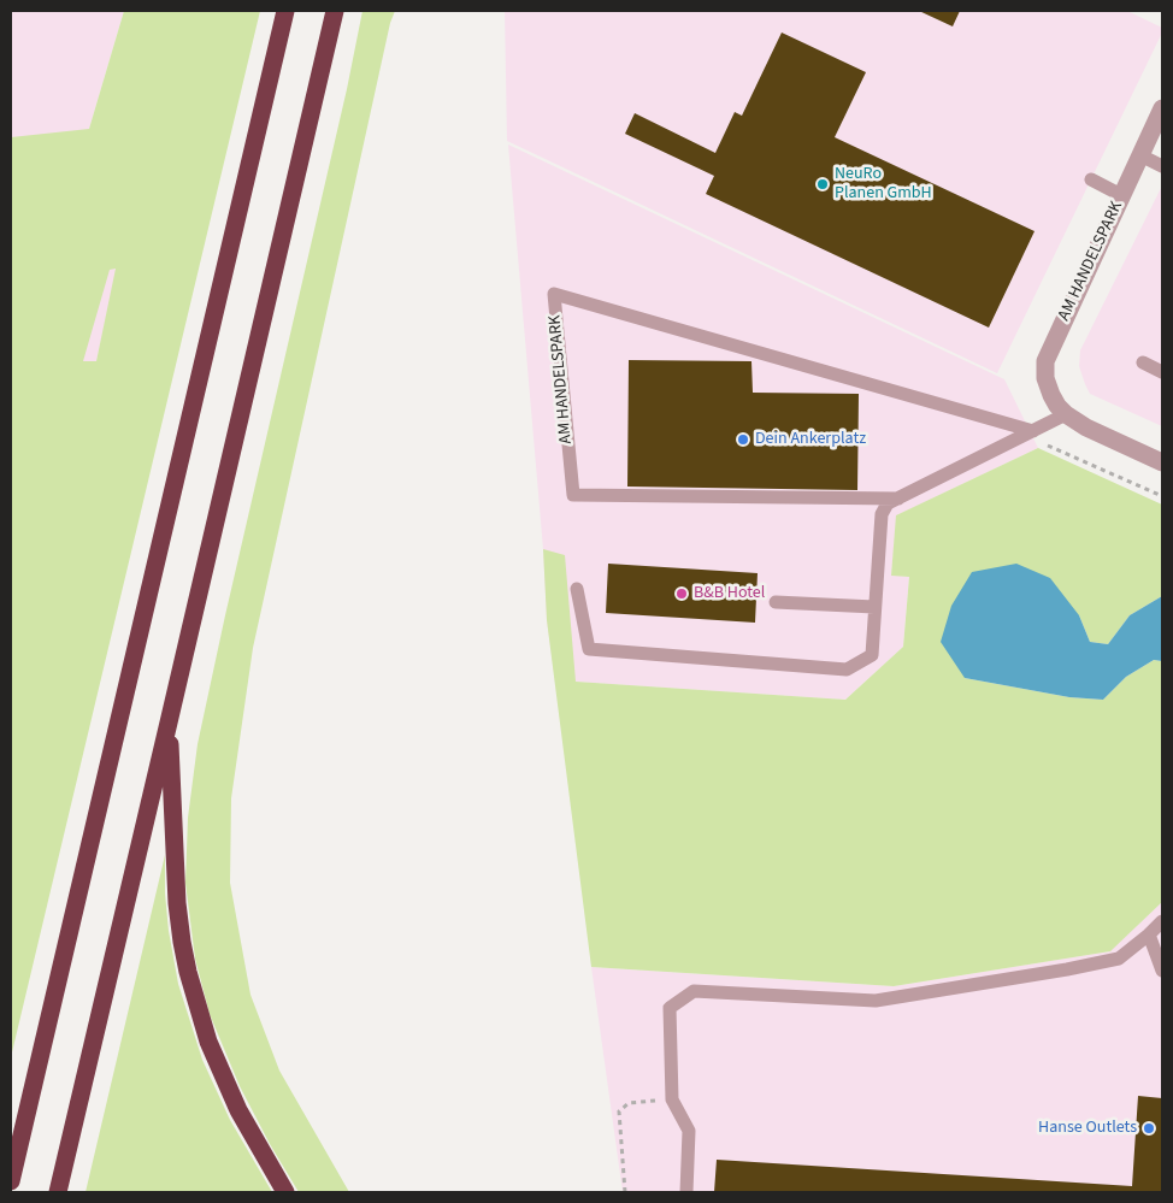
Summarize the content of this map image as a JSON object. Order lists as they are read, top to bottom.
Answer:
{
  "streets": {
    "street": ["AM HANDELSPARK"]
  },
  "places": [
    "NeuRo Planen GmbH",
    "Dein Ankerplatz",
    "B&B Hotel",
    "Hanse Outlets"
  ]
}
